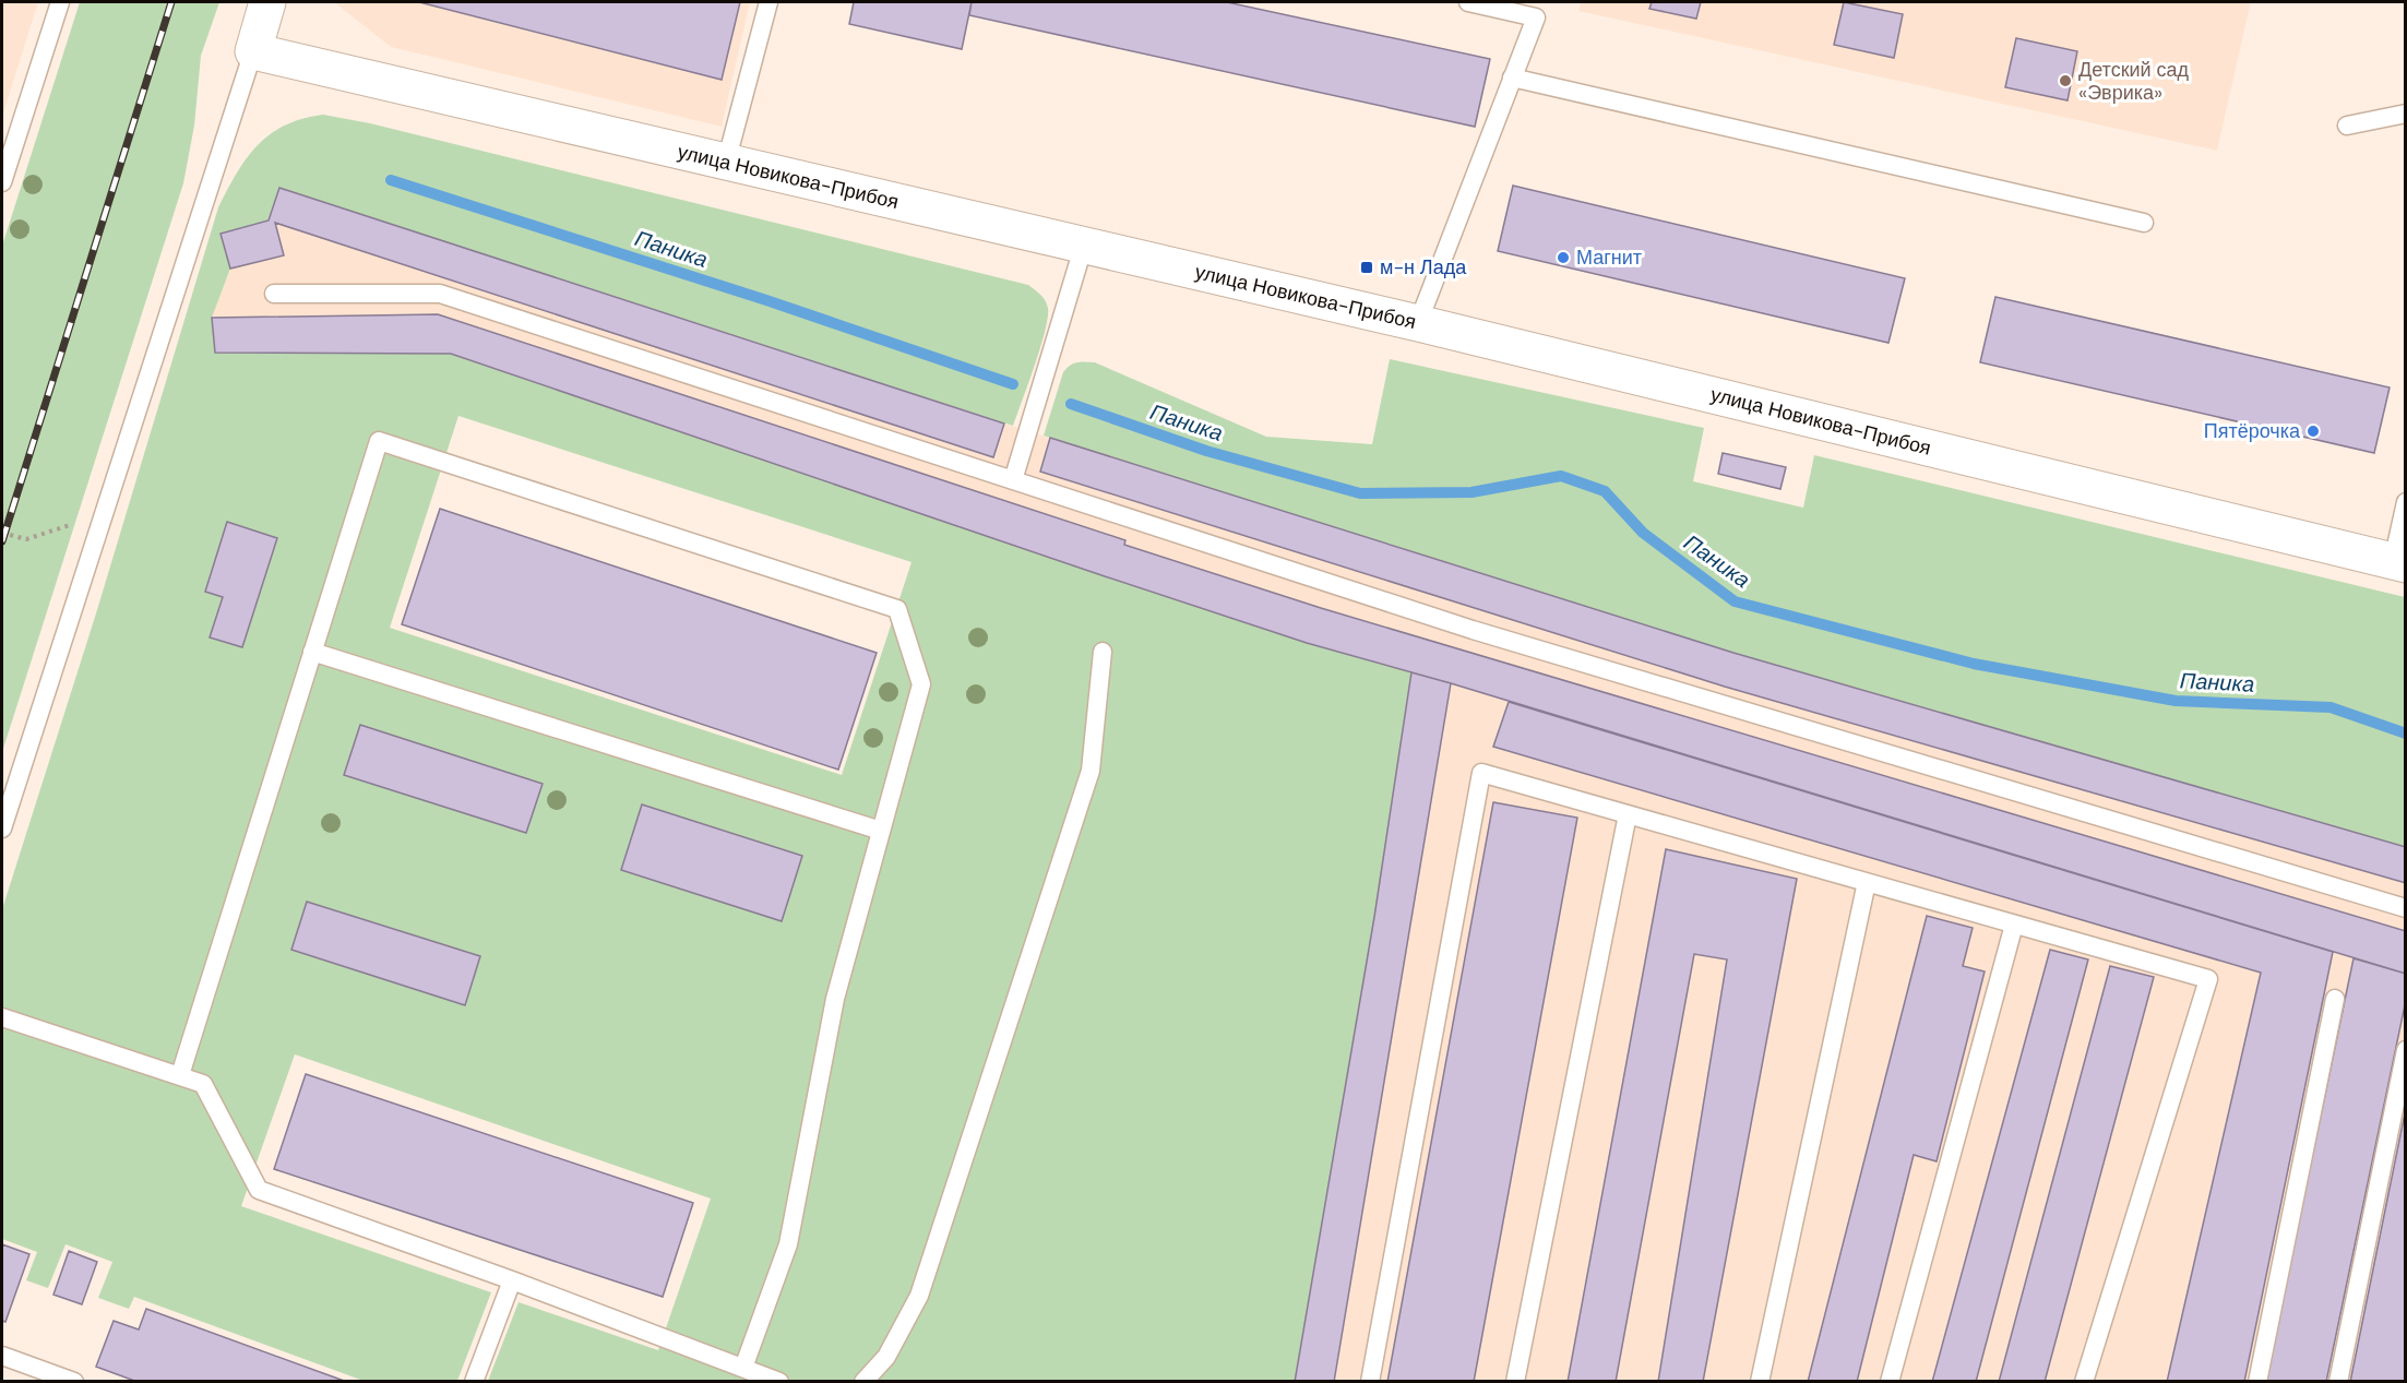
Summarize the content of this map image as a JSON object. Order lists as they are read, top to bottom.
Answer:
{
  "streets": {
    "street": ["улица Новикова-Прибоя"]
  },
  "water": ["Паника"],
  "places": {
    "other": ["Детский сад «Эврика»", "Магнит", "Пятёрочка"],
    "transit": ["м-н Лада"]
  }
}
